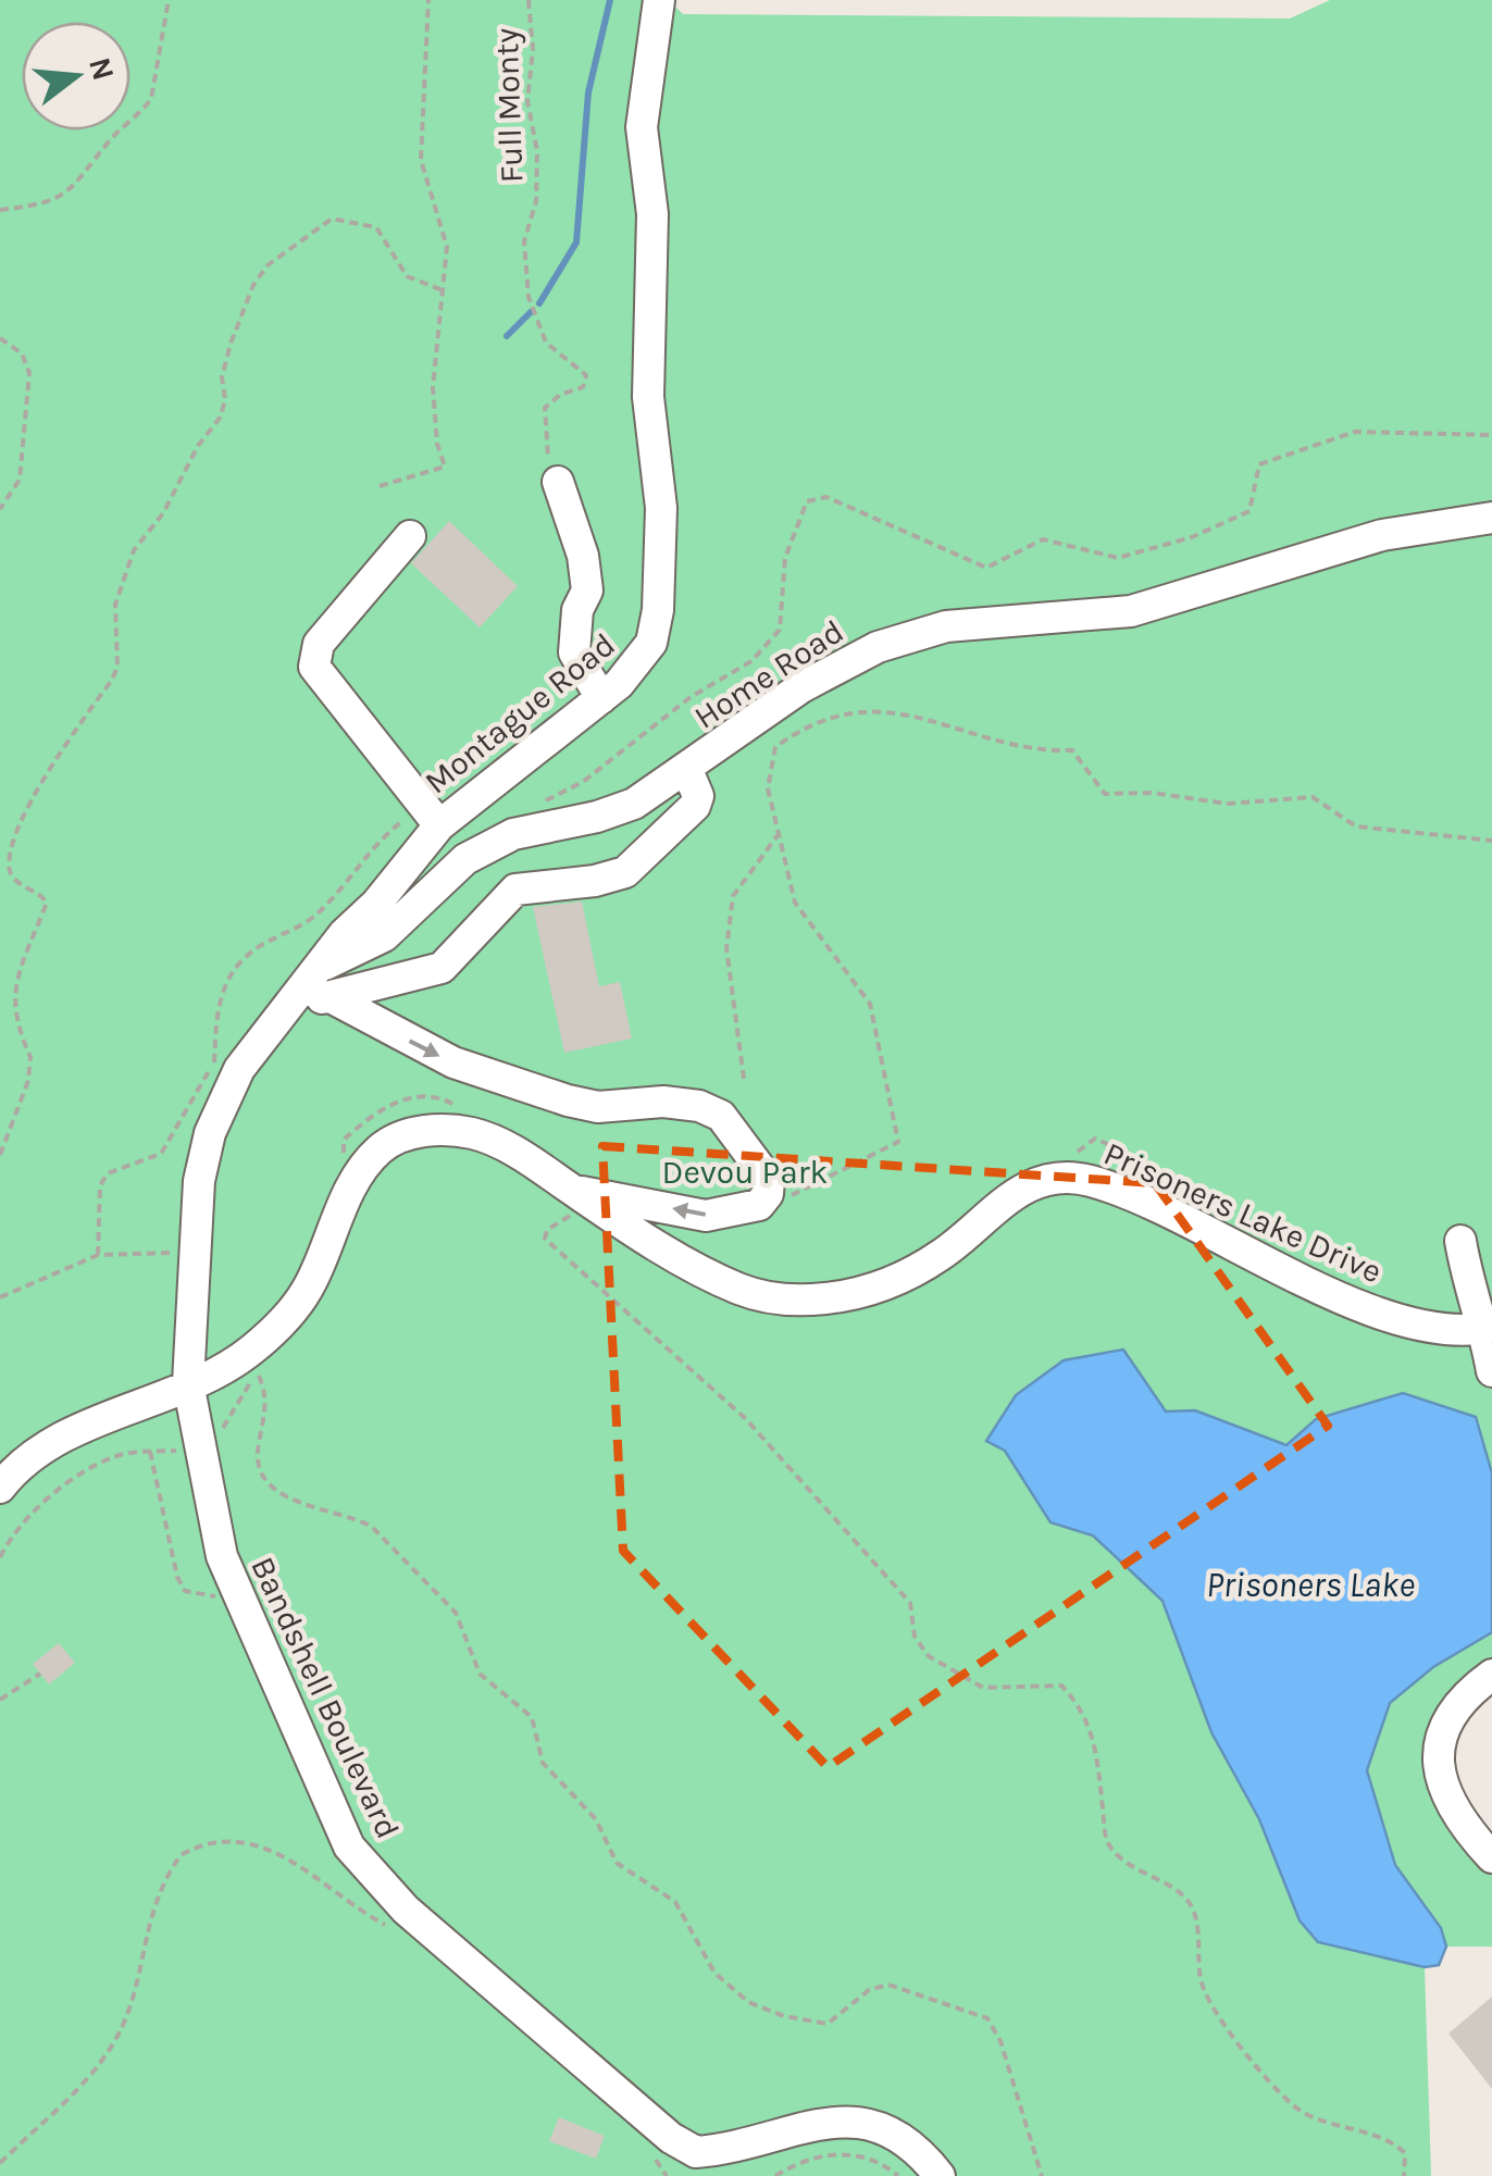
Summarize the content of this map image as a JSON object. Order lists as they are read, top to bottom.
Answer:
{
  "streets": {
    "street": [
      "Home Road",
      "Montague Road",
      "Prisoners Lake Drive",
      "Bandshell Boulevard"
    ],
    "path": ["Full Monty"]
  },
  "crossings": [
    ["Home Road", "Montague Road"],
    ["Montague Road", "Prisoners Lake Drive"],
    ["Montague Road", "Bandshell Boulevard"],
    ["Prisoners Lake Drive", "Bandshell Boulevard"]
  ],
  "water": ["Prisoners Lake"],
  "parks": ["Devou Park"],
  "north": "right"
}
